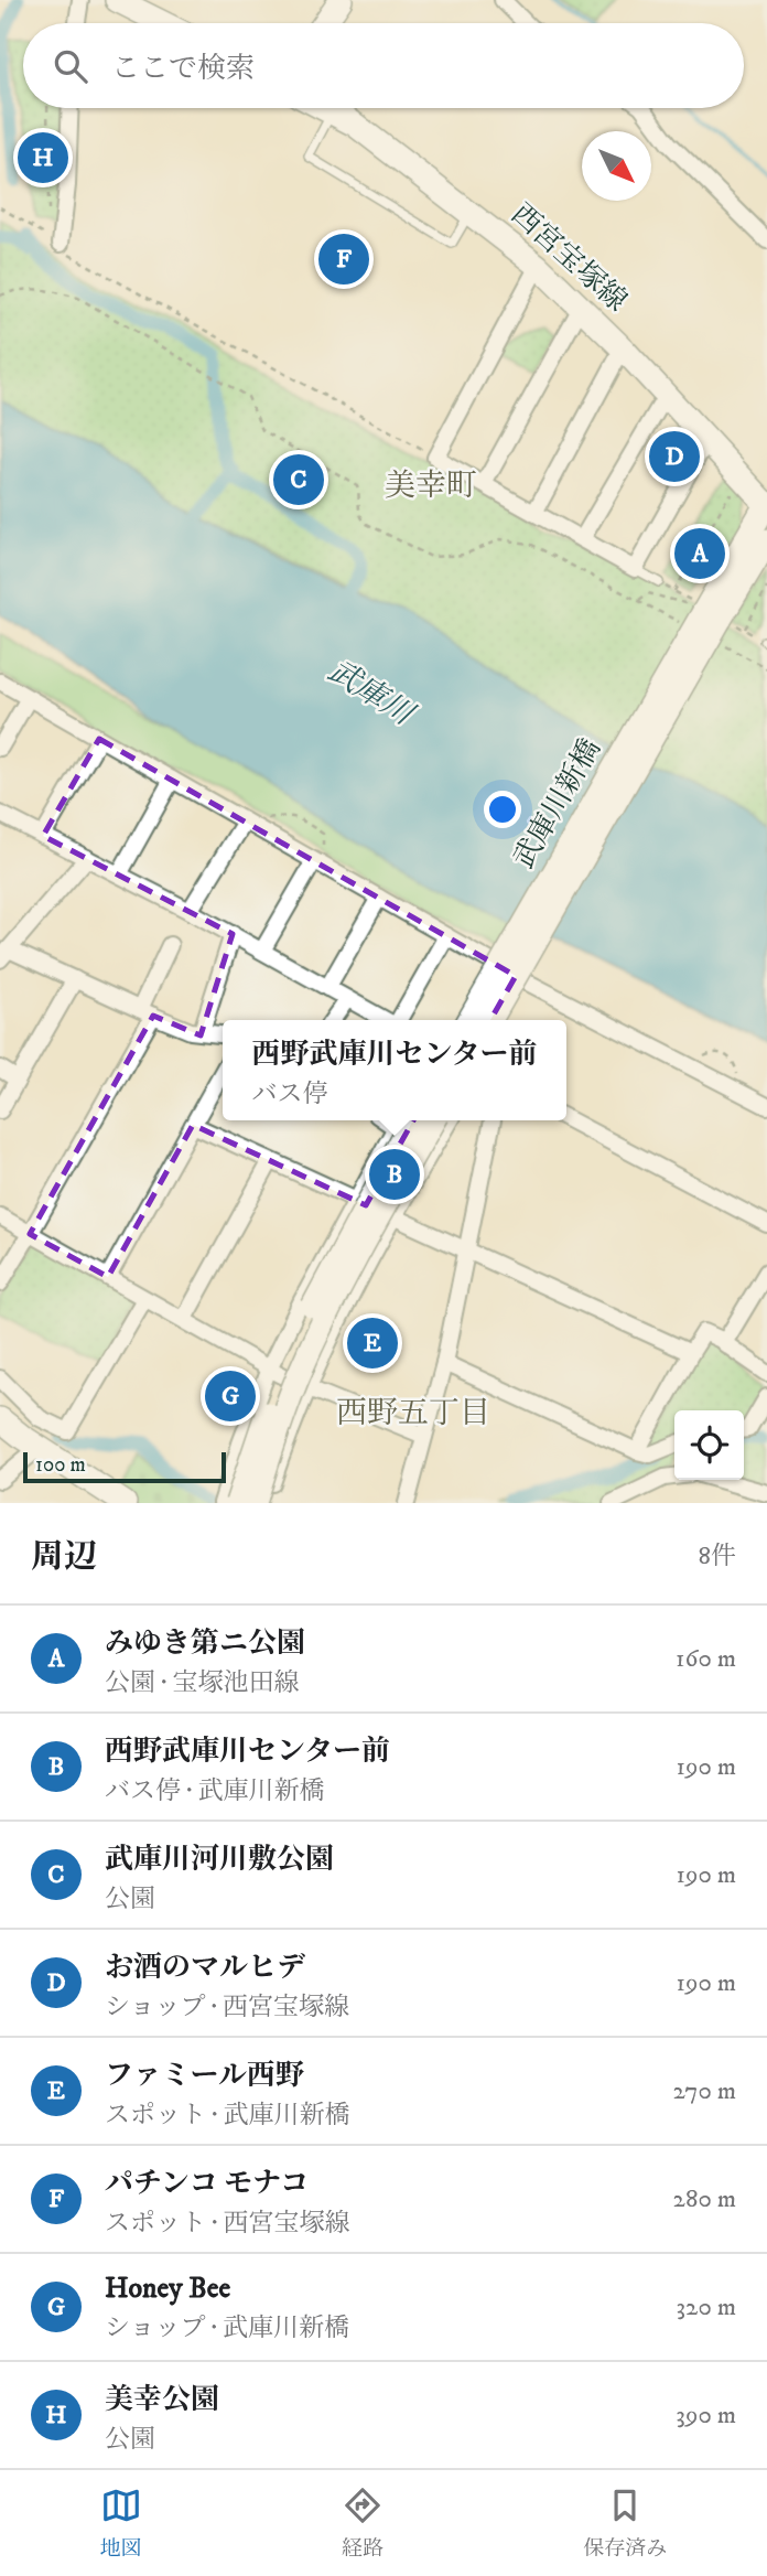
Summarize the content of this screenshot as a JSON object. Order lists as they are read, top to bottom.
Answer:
{
  "streets": {
    "street": ["西宮宝塚線", "武庫川新橋"]
  },
  "districts": ["美幸町", "西野五丁目"],
  "water": ["武庫川"],
  "scale_bar": "100 m",
  "north": "bottom right",
  "page": {
    "search": "ここで検索",
    "pins": [
      "H",
      "F",
      "D",
      "C",
      "A",
      "B",
      "E",
      "G"
    ],
    "popup": ["西野武庫川センター前", "バス停"],
    "scale": "100 m",
    "heading": ["周辺", "8件"],
    "list": [
      {
        "mark": "A",
        "name": "みゆき第ニ公園",
        "note": "公園 · 宝塚池田線",
        "value": "160 m"
      },
      {
        "mark": "B",
        "name": "西野武庫川センター前",
        "note": "バス停 · 武庫川新橋",
        "value": "190 m"
      },
      {
        "mark": "C",
        "name": "武庫川河川敷公園",
        "note": "公園",
        "value": "190 m"
      },
      {
        "mark": "D",
        "name": "お酒のマルヒデ",
        "note": "ショップ · 西宮宝塚線",
        "value": "190 m"
      },
      {
        "mark": "E",
        "name": "ファミール西野",
        "note": "スポット · 武庫川新橋",
        "value": "270 m"
      },
      {
        "mark": "F",
        "name": "パチンコ モナコ",
        "note": "スポット · 西宮宝塚線",
        "value": "280 m"
      },
      {
        "mark": "G",
        "name": "Honey Bee",
        "note": "ショップ · 武庫川新橋",
        "value": "320 m"
      },
      {
        "mark": "H",
        "name": "美幸公園",
        "note": "公園",
        "value": "390 m"
      }
    ],
    "nav": ["地図", "経路", "保存済み"]
  }
}
